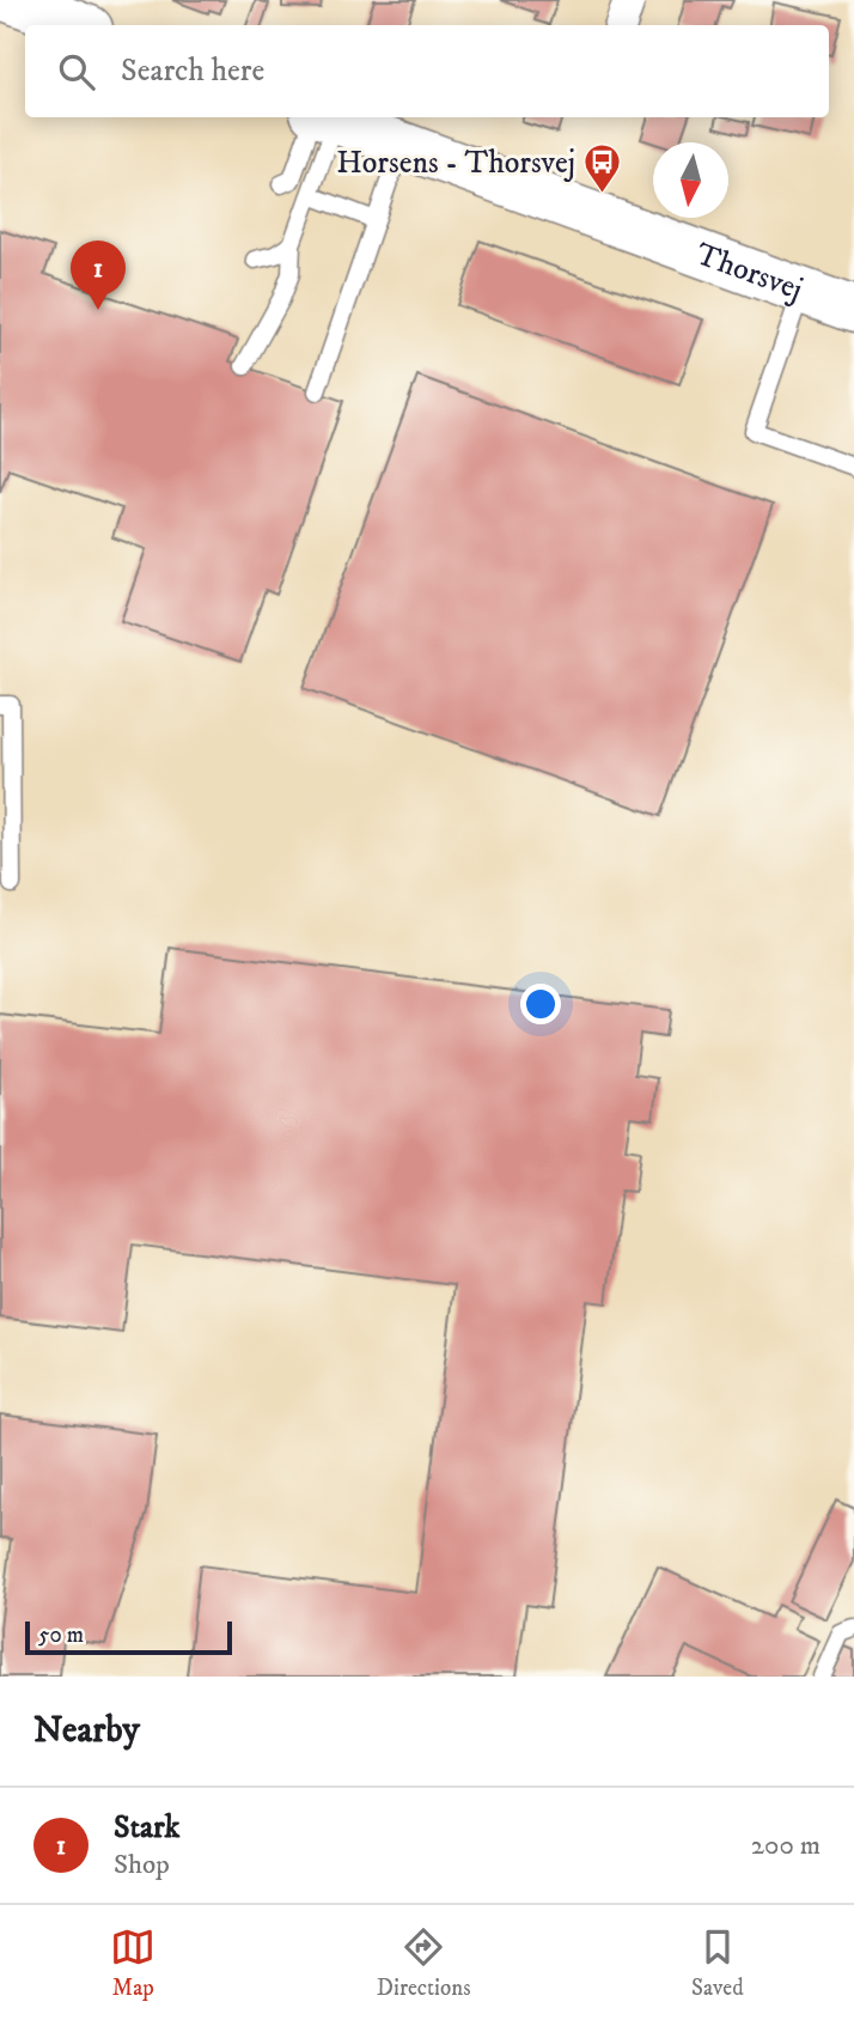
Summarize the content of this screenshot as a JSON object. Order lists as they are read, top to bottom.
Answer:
{
  "streets": {
    "street": ["Thorsvej"]
  },
  "places": {
    "bus stop": ["Horsens - Thorsvej"]
  },
  "scale_bar": "50 m",
  "north": "bottom",
  "page": {
    "search": "Search here",
    "pins": "1",
    "scale": "50 m",
    "heading": "Nearby",
    "list": [
      {
        "mark": "1",
        "name": "Stark",
        "note": "Shop",
        "value": "200 m"
      }
    ],
    "nav": ["Map", "Directions", "Saved"]
  }
}
